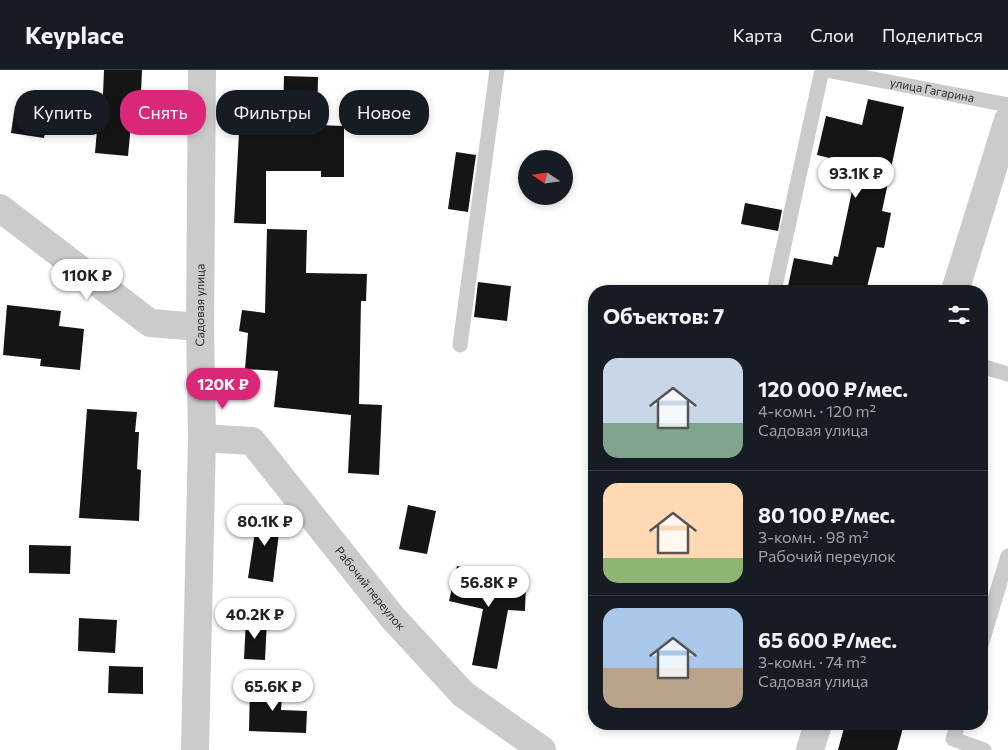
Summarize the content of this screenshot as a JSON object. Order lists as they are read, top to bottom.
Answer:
{
  "streets": {
    "street": ["Садовая улица", "Рабочий переулок"],
    "lane": ["улица Гагарина"]
  },
  "crossings": [
    ["Садовая улица", "Рабочий переулок"]
  ],
  "north": "left",
  "page": {
    "header": "Keyplace",
    "nav": ["Карта", "Слои", "Поделиться"],
    "chip": [
      "Купить",
      "Снять",
      "Фильтры",
      "Новое"
    ],
    "price": [
      "93.1K ₽",
      "110K ₽",
      "120K ₽",
      "80.1K ₽",
      "56.8K ₽",
      "40.2K ₽",
      "65.6K ₽"
    ],
    "heading": "Объектов: 7",
    "list": [
      {
        "name": "120 000 ₽/мес.",
        "note": "4-комн. · 120 m² · Садовая улица"
      },
      {
        "name": "80 100 ₽/мес.",
        "note": "3-комн. · 98 m² · Рабочий переулок"
      },
      {
        "name": "65 600 ₽/мес.",
        "note": "3-комн. · 74 m² · Садовая улица"
      }
    ]
  }
}
